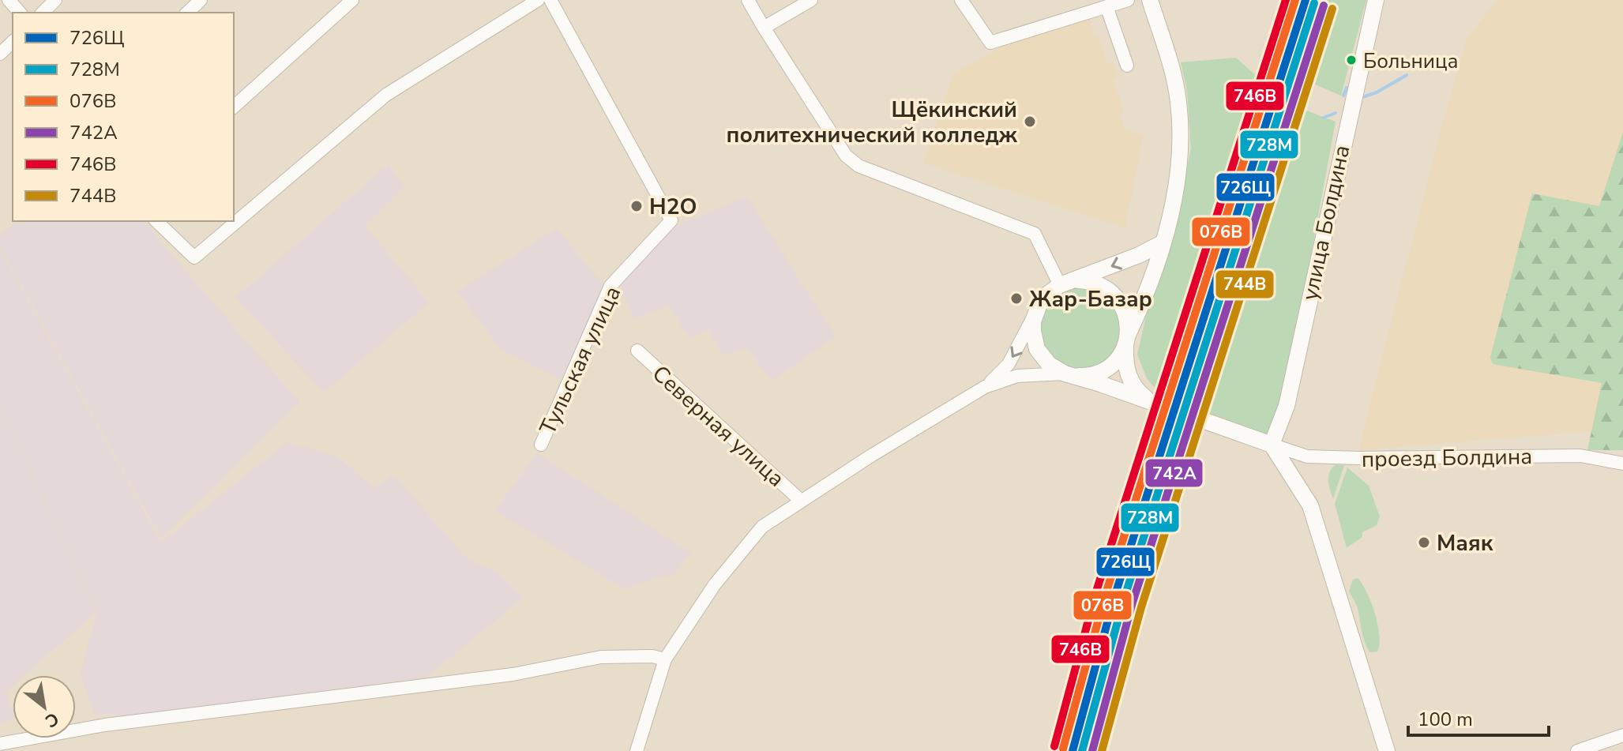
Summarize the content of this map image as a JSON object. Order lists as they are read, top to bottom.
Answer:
{
  "streets": {
    "main road": ["улица Болдина"],
    "street": ["Тульская улица", "Северная улица", "проезд Болдина"]
  },
  "crossings": [
    ["улица Болдина", "проезд Болдина"]
  ],
  "places": [
    "Больница",
    "Щёкинский политехнический колледж",
    "Н2О",
    "Жар-Базар",
    "Маяк"
  ],
  "lines": [
    "transit line 726Щ",
    "transit line 076В",
    "transit line 746В",
    "transit line 728М",
    "transit line 742А",
    "transit line 744В"
  ],
  "legend": [
    "726Щ",
    "728М",
    "076В",
    "742А",
    "746В",
    "744В"
  ],
  "scale_bar": "100 m",
  "north": "bottom right"
}
